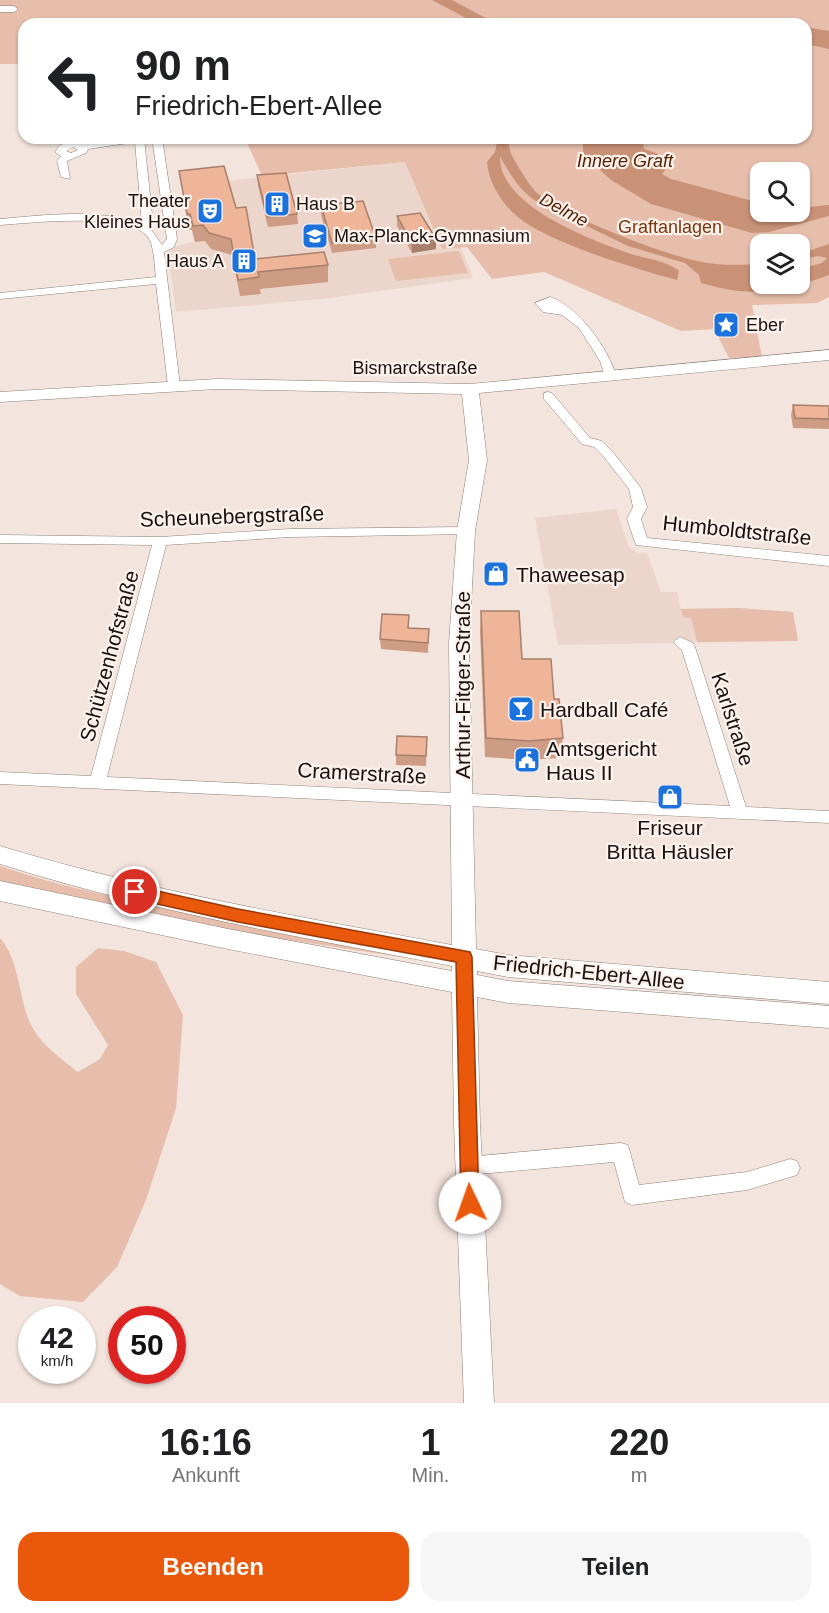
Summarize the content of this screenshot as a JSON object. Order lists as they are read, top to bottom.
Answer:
{
  "streets": {
    "main road": ["Bismarckstraße", "Arthur-Fitger-Straße", "Friedrich-Ebert-Allee"],
    "street": [
      "Scheunebergstraße",
      "Humboldtstraße",
      "Schützenhofstraße",
      "Karlstraße",
      "Cramerstraße"
    ]
  },
  "crossings": [
    ["Bismarckstraße", "Arthur-Fitger-Straße"],
    ["Scheunebergstraße", "Schützenhofstraße"],
    ["Scheunebergstraße", "Arthur-Fitger-Straße"],
    ["Schützenhofstraße", "Cramerstraße"],
    ["Arthur-Fitger-Straße", "Cramerstraße"],
    ["Arthur-Fitger-Straße", "Friedrich-Ebert-Allee"],
    ["Karlstraße", "Cramerstraße"]
  ],
  "water": ["Innere Graft", "Delme"],
  "parks": ["Graftanlagen"],
  "places": {
    "building": ["Haus B", "Haus A"],
    "theatre": ["Theater Kleines Haus"],
    "school or university": ["Max-Planck-Gymnasium"],
    "place": ["Eber"],
    "shop": ["Thaweesap", "Friseur Britta Häusler"],
    "bar": ["Hardball Café"],
    "public building": ["Amtsgericht Haus II"]
  },
  "page": {
    "turn": ["90 m", "Friedrich-Ebert-Allee"],
    "speed": "42 km/h",
    "limit": "50",
    "eta": [
      "16:16",
      "Ankunft",
      "1",
      "Min.",
      "220",
      "m"
    ],
    "buttons": ["Beenden", "Teilen"]
  }
}
